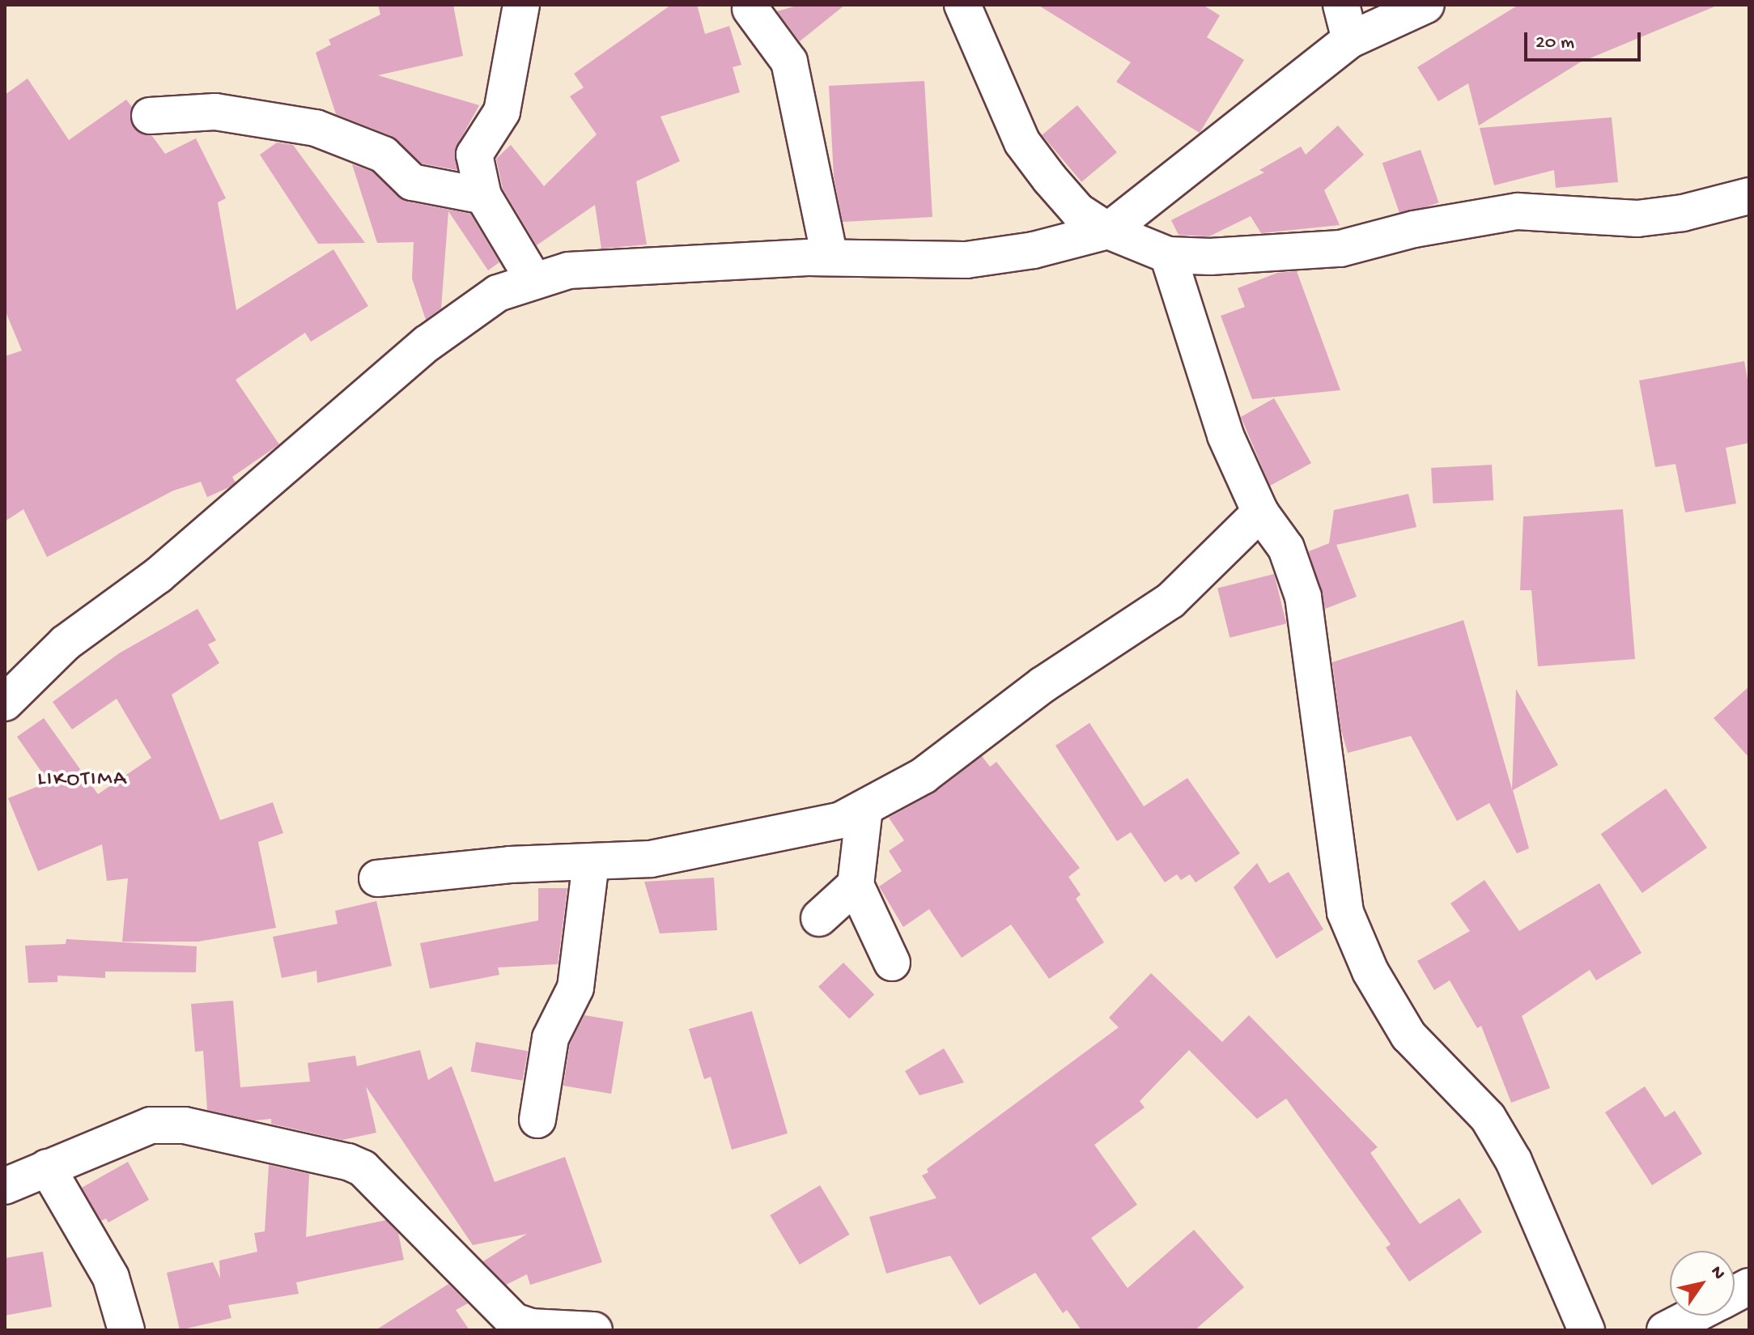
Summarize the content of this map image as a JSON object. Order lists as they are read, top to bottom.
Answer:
{
  "districts": ["LIKOTIMA"],
  "scale_bar": "20 m",
  "north": "top right"
}
